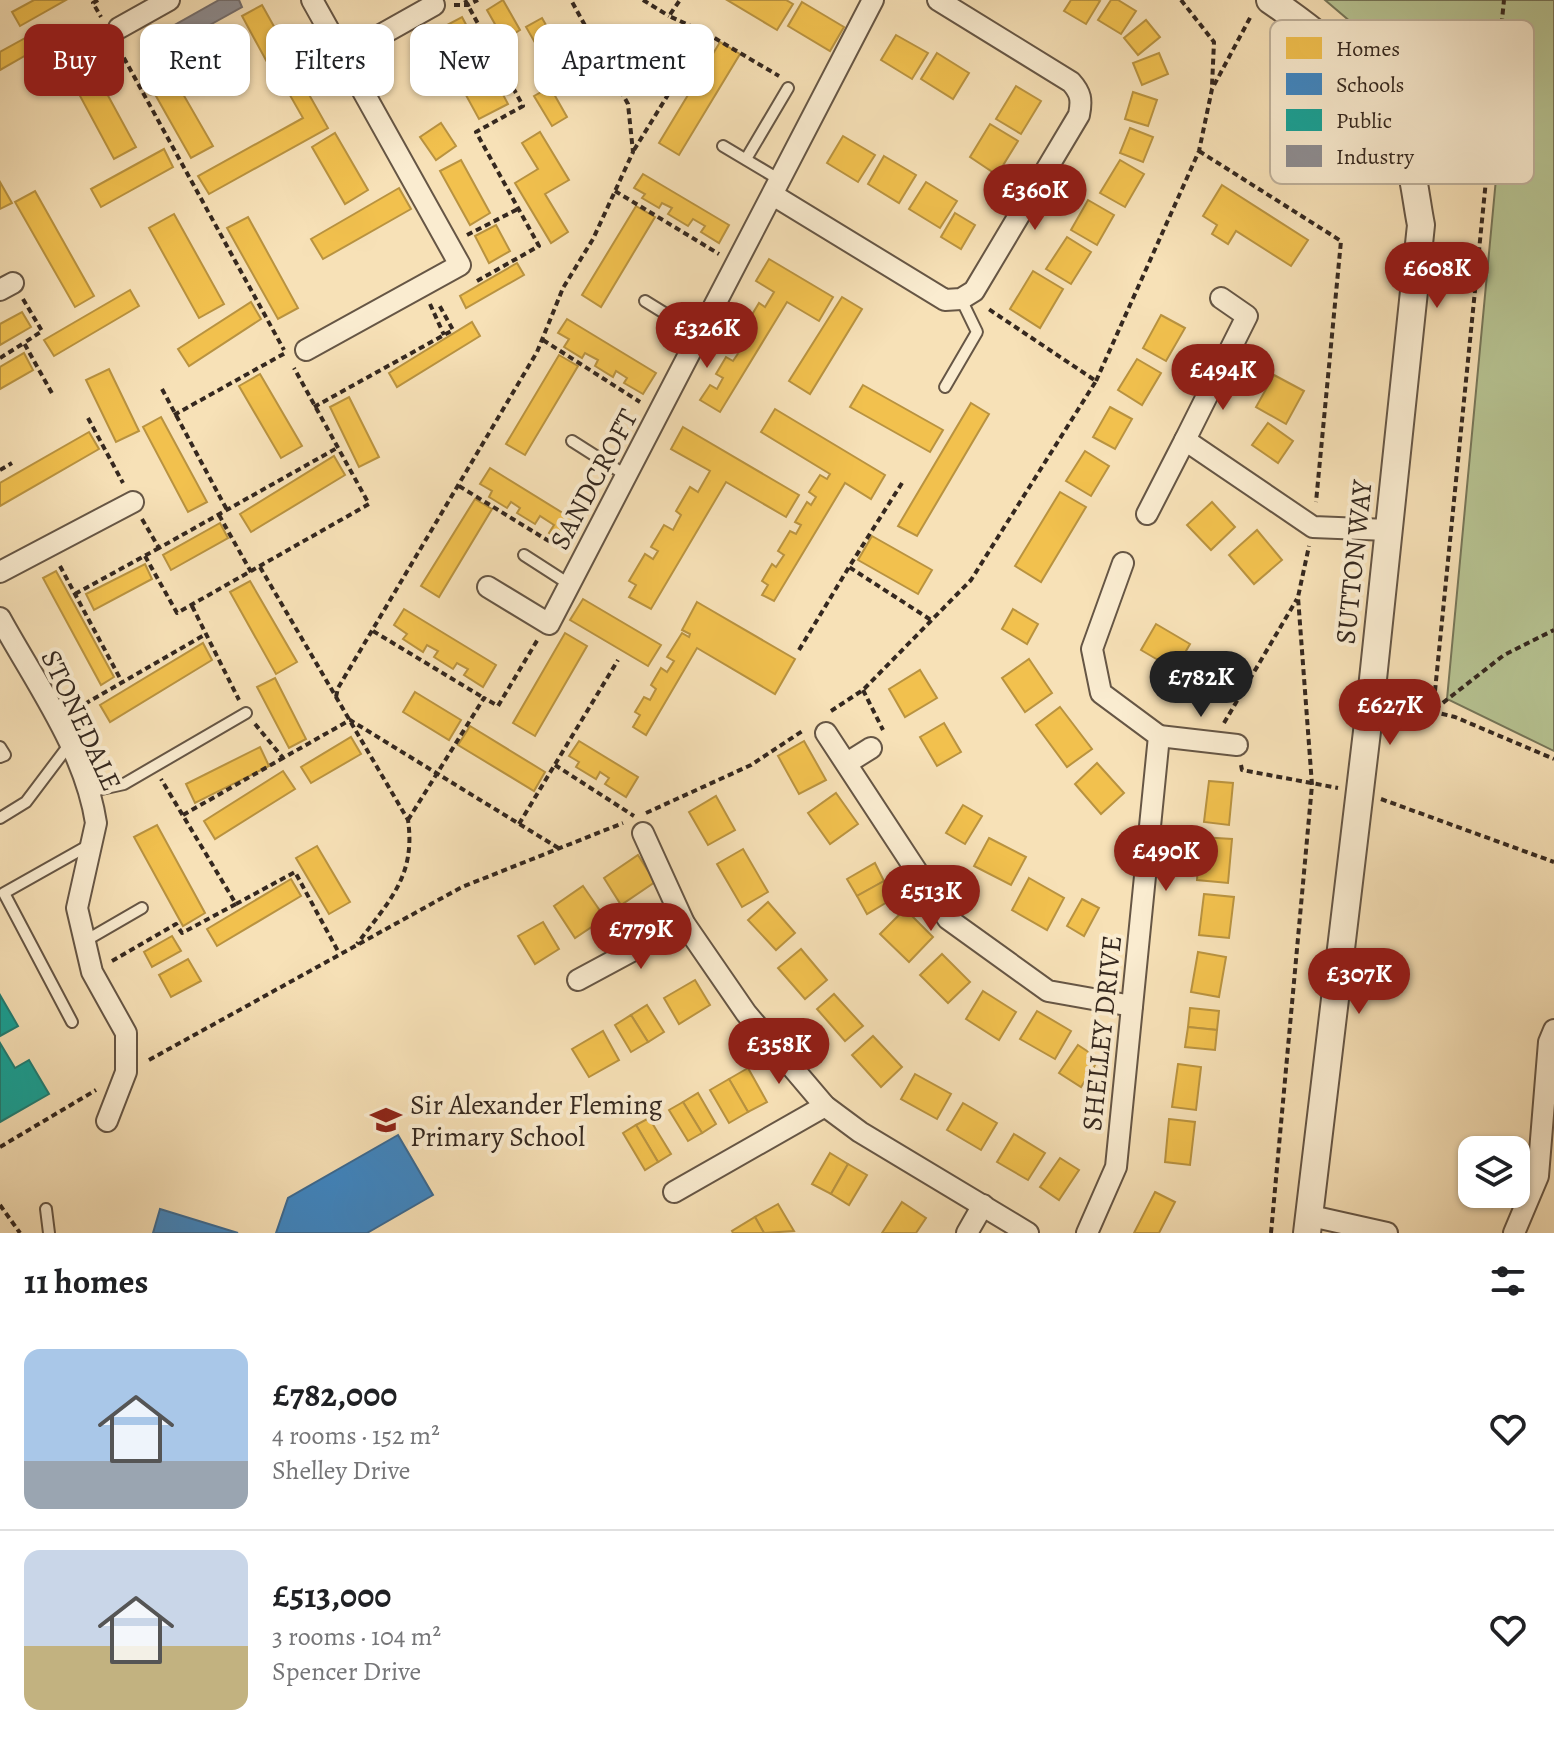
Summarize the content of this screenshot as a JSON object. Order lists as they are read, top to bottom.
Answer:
{
  "streets": {
    "street": [
      "SANDCROFT",
      "SUTTON WAY",
      "STONEDALE",
      "SHELLEY DRIVE"
    ]
  },
  "places": {
    "school or university": ["Sir Alexander Fleming Primary School"]
  },
  "legend": [
    "Homes",
    "Schools",
    "Public",
    "Industry"
  ],
  "page": {
    "chip": [
      "Buy",
      "Rent",
      "Filters",
      "New",
      "Apartment"
    ],
    "price": [
      "£360K",
      "£608K",
      "£326K",
      "£494K",
      "£782K",
      "£627K",
      "£490K",
      "£513K",
      "£779K",
      "£307K",
      "£358K"
    ],
    "heading": "11 homes",
    "list": [
      {
        "name": "£782,000",
        "note": "4 rooms · 152 m² · Shelley Drive"
      },
      {
        "name": "£513,000",
        "note": "3 rooms · 104 m² · Spencer Drive"
      }
    ]
  }
}
